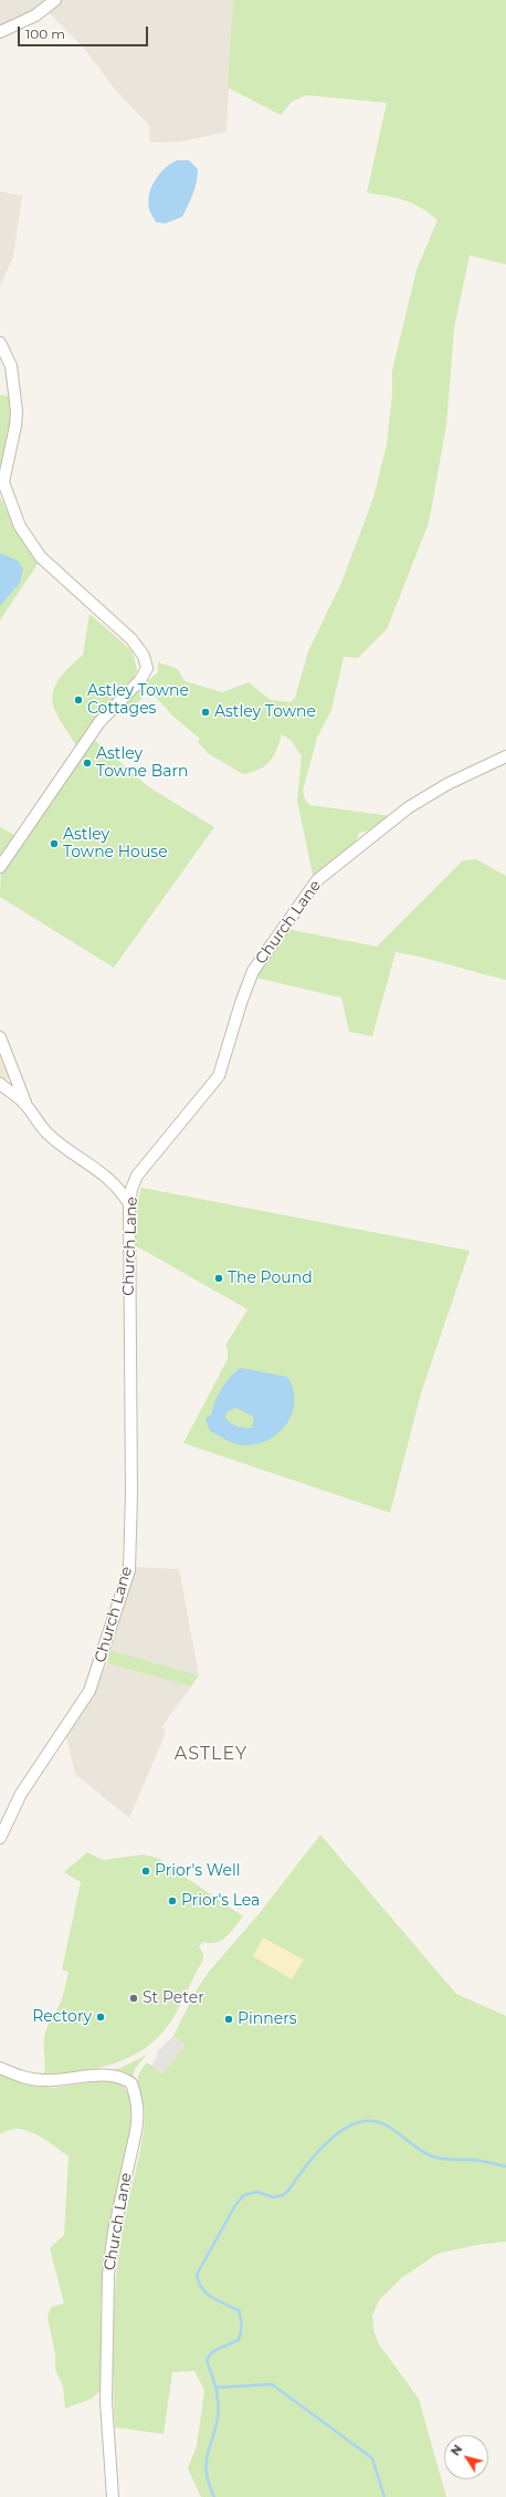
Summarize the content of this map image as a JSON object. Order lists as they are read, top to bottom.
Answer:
{
  "streets": {
    "street": ["Church Lane"]
  },
  "districts": ["ASTLEY"],
  "places": [
    "Astley Towne Cottages",
    "Astley Towne",
    "Astley Towne Barn",
    "Astley Towne House",
    "The Pound",
    "Prior's Well",
    "Prior's Lea",
    "St Peter",
    "Rectory",
    "Pinners"
  ],
  "scale_bar": "100 m",
  "north": "top left"
}
